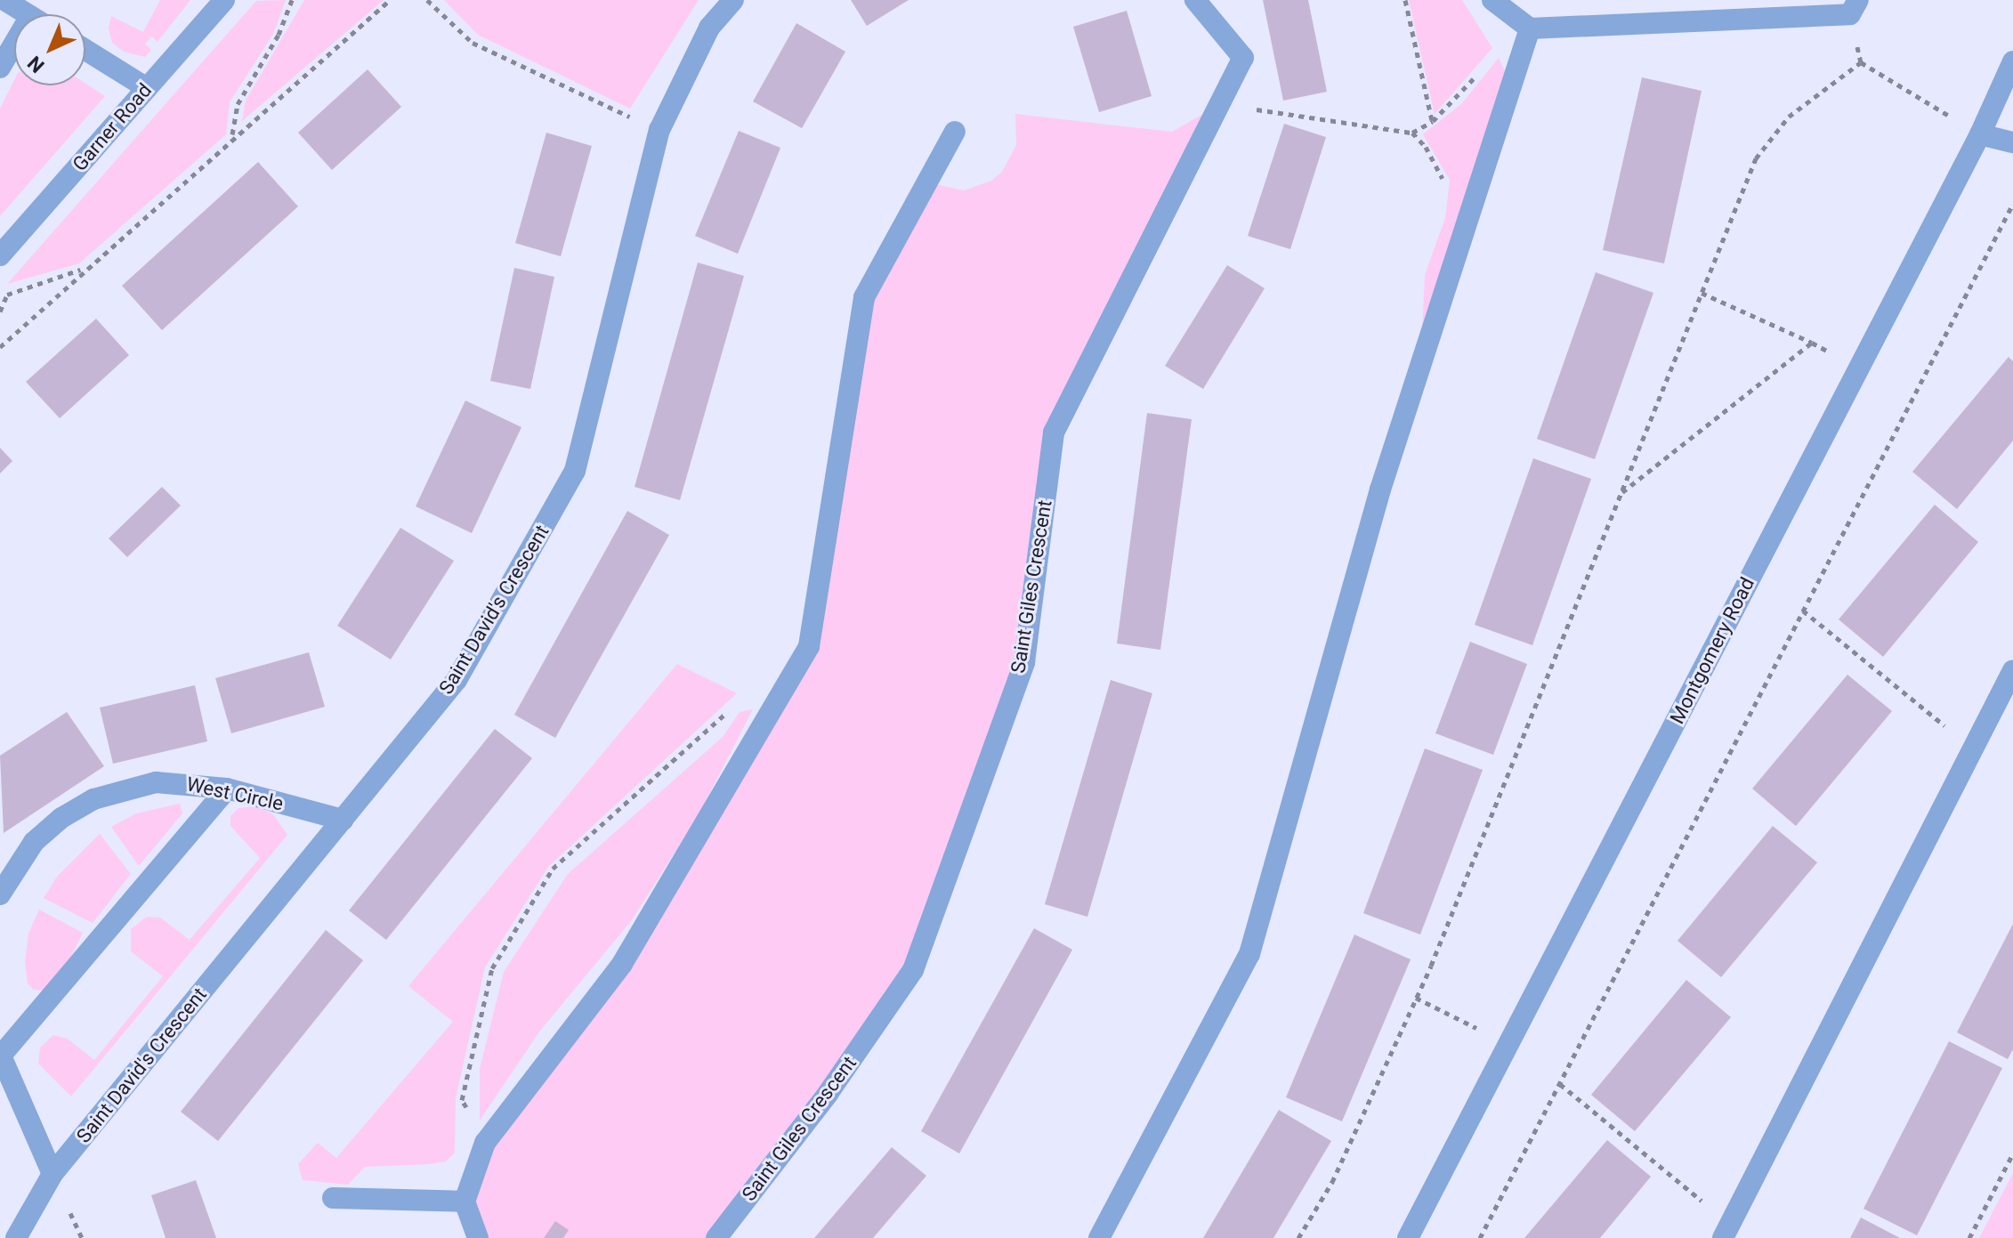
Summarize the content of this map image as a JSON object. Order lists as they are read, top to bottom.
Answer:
{
  "streets": {
    "street": [
      "Garner Road",
      "Saint Giles Crescent",
      "Saint David's Crescent",
      "Montgomery Road",
      "West Circle"
    ]
  },
  "crossings": [
    ["Saint David's Crescent", "West Circle"]
  ],
  "north": "bottom left"
}
